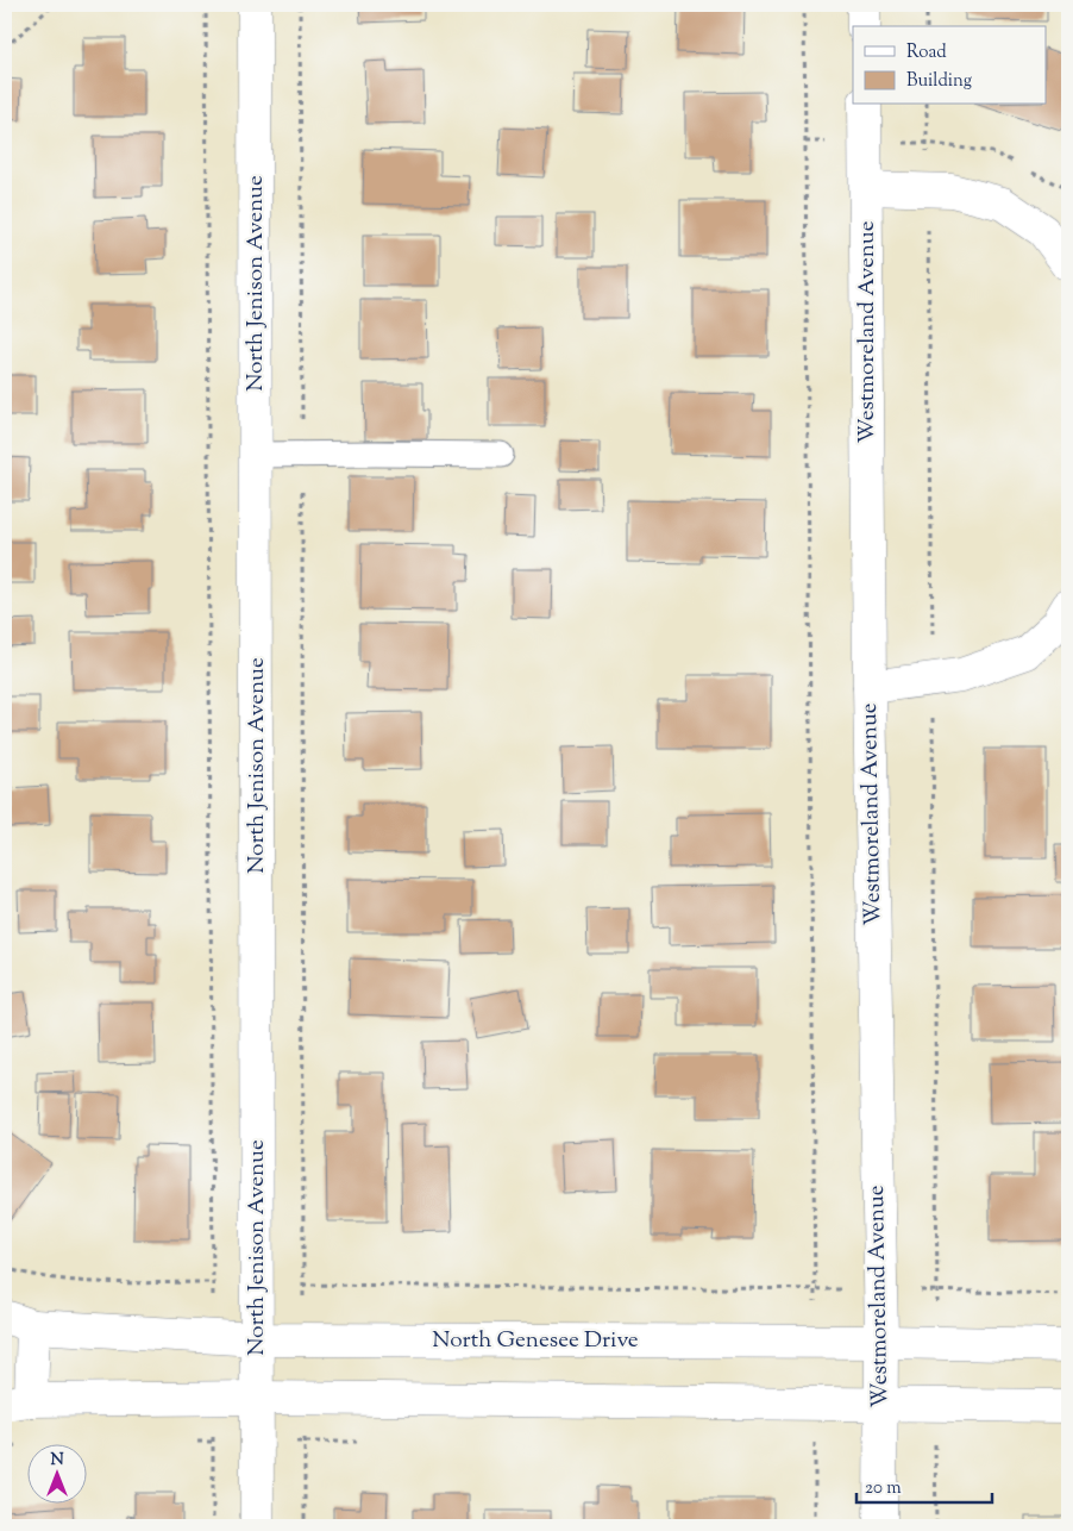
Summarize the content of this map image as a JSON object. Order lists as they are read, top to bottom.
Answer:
{
  "streets": {
    "street": ["North Jenison Avenue", "Westmoreland Avenue", "North Genesee Drive"]
  },
  "crossings": [
    ["North Jenison Avenue", "North Genesee Drive"],
    ["Westmoreland Avenue", "North Genesee Drive"]
  ],
  "legend": ["Road", "Building"],
  "scale_bar": "20 m",
  "north": "top"
}
